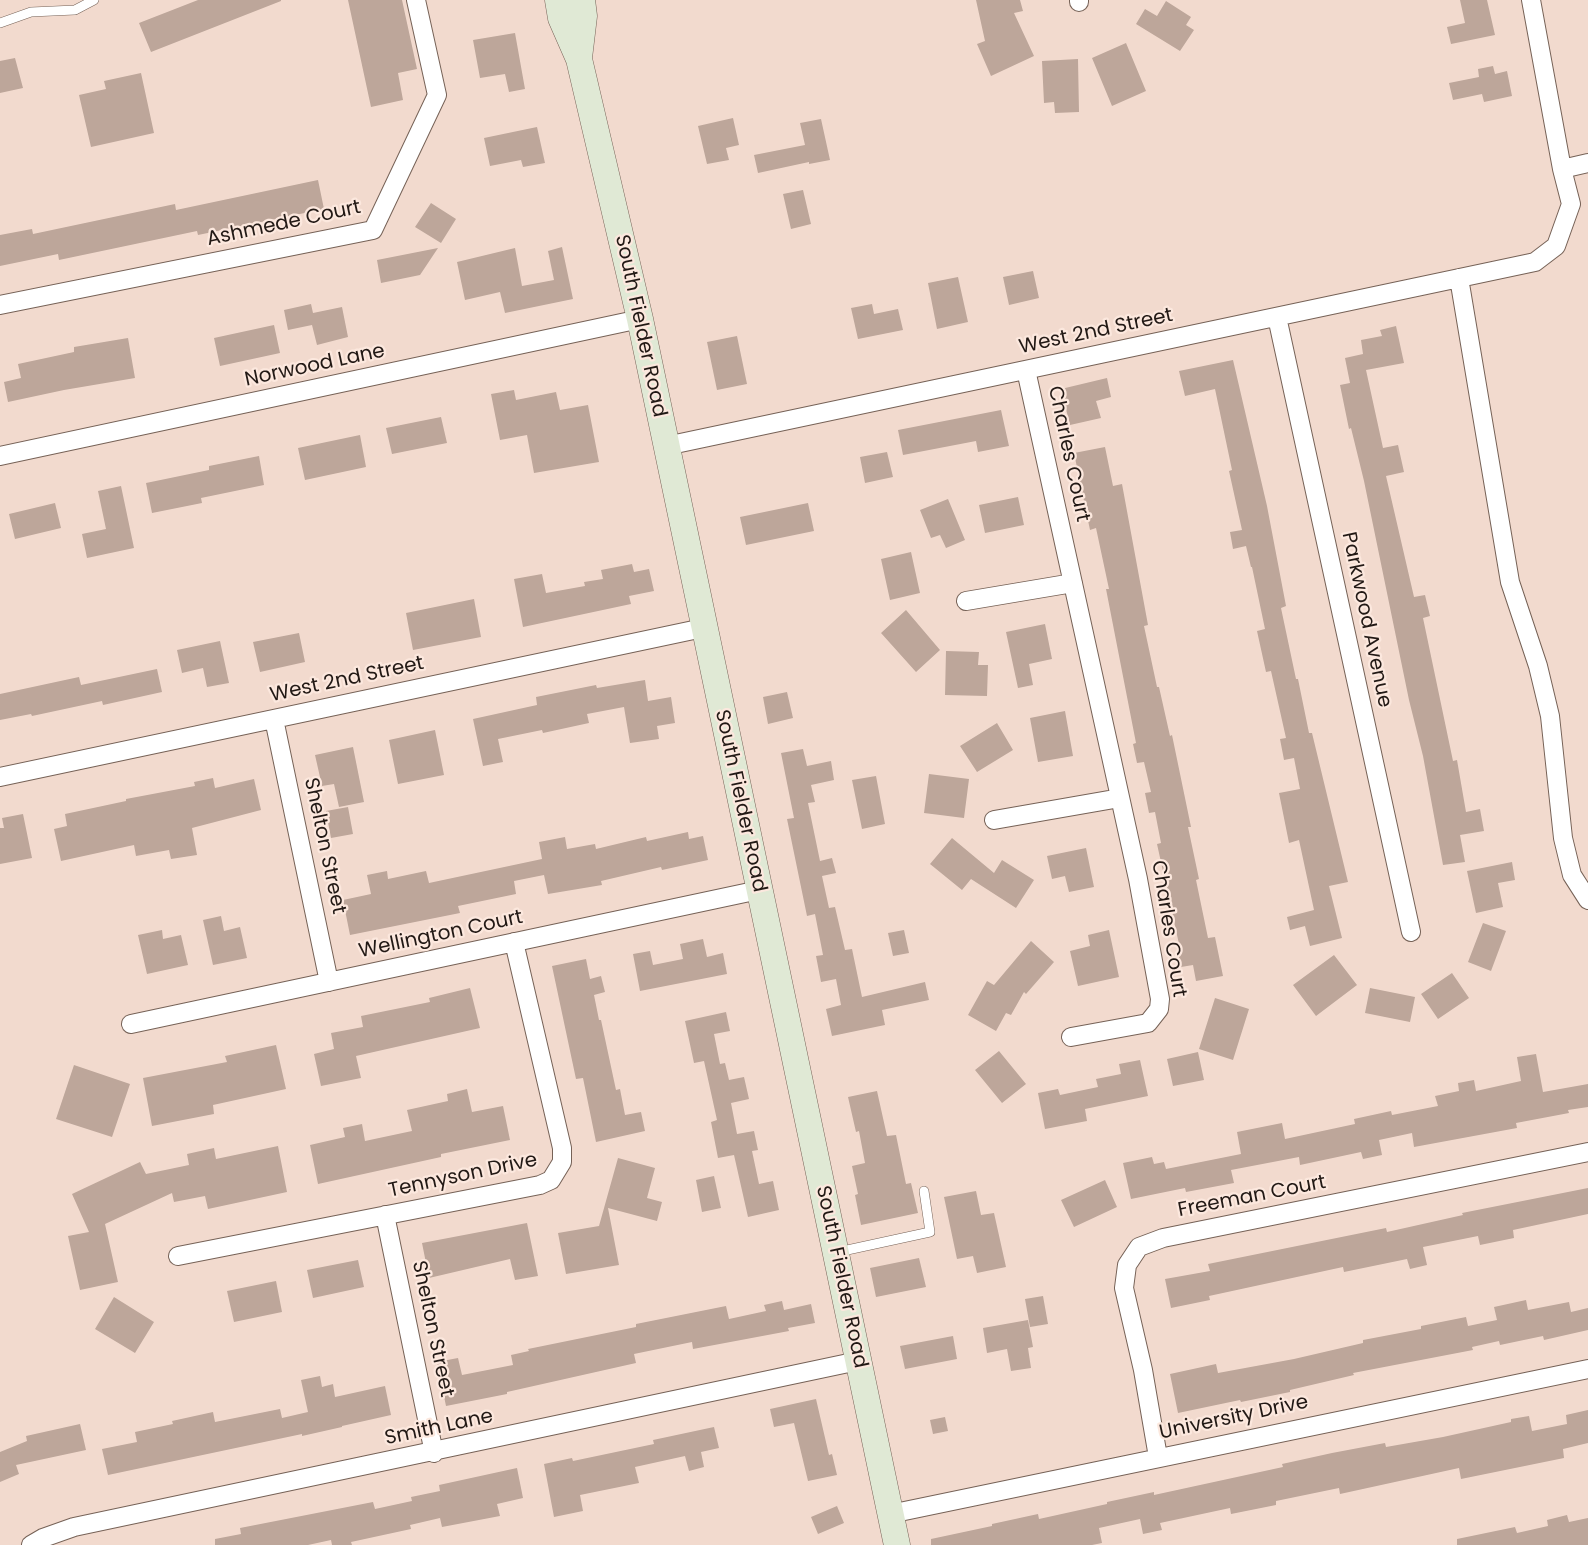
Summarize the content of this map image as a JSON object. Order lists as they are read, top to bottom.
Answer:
{
  "streets": {
    "main road": ["South Fielder Road"],
    "street": [
      "Ashmede Court",
      "West 2nd Street",
      "Norwood Lane",
      "Charles Court",
      "Parkwood Avenue",
      "Shelton Street",
      "Wellington Court",
      "Tennyson Drive",
      "Freeman Court",
      "University Drive",
      "Smith Lane"
    ]
  },
  "crossings": [
    ["South Fielder Road", "West 2nd Street"],
    ["South Fielder Road", "Norwood Lane"],
    ["South Fielder Road", "Wellington Court"],
    ["South Fielder Road", "University Drive"],
    ["South Fielder Road", "Smith Lane"],
    ["West 2nd Street", "Charles Court"],
    ["West 2nd Street", "Parkwood Avenue"],
    ["West 2nd Street", "Shelton Street"],
    ["Shelton Street", "Wellington Court"],
    ["Shelton Street", "Tennyson Drive"],
    ["Shelton Street", "Smith Lane"],
    ["Wellington Court", "Tennyson Drive"],
    ["Freeman Court", "University Drive"]
  ]
}
